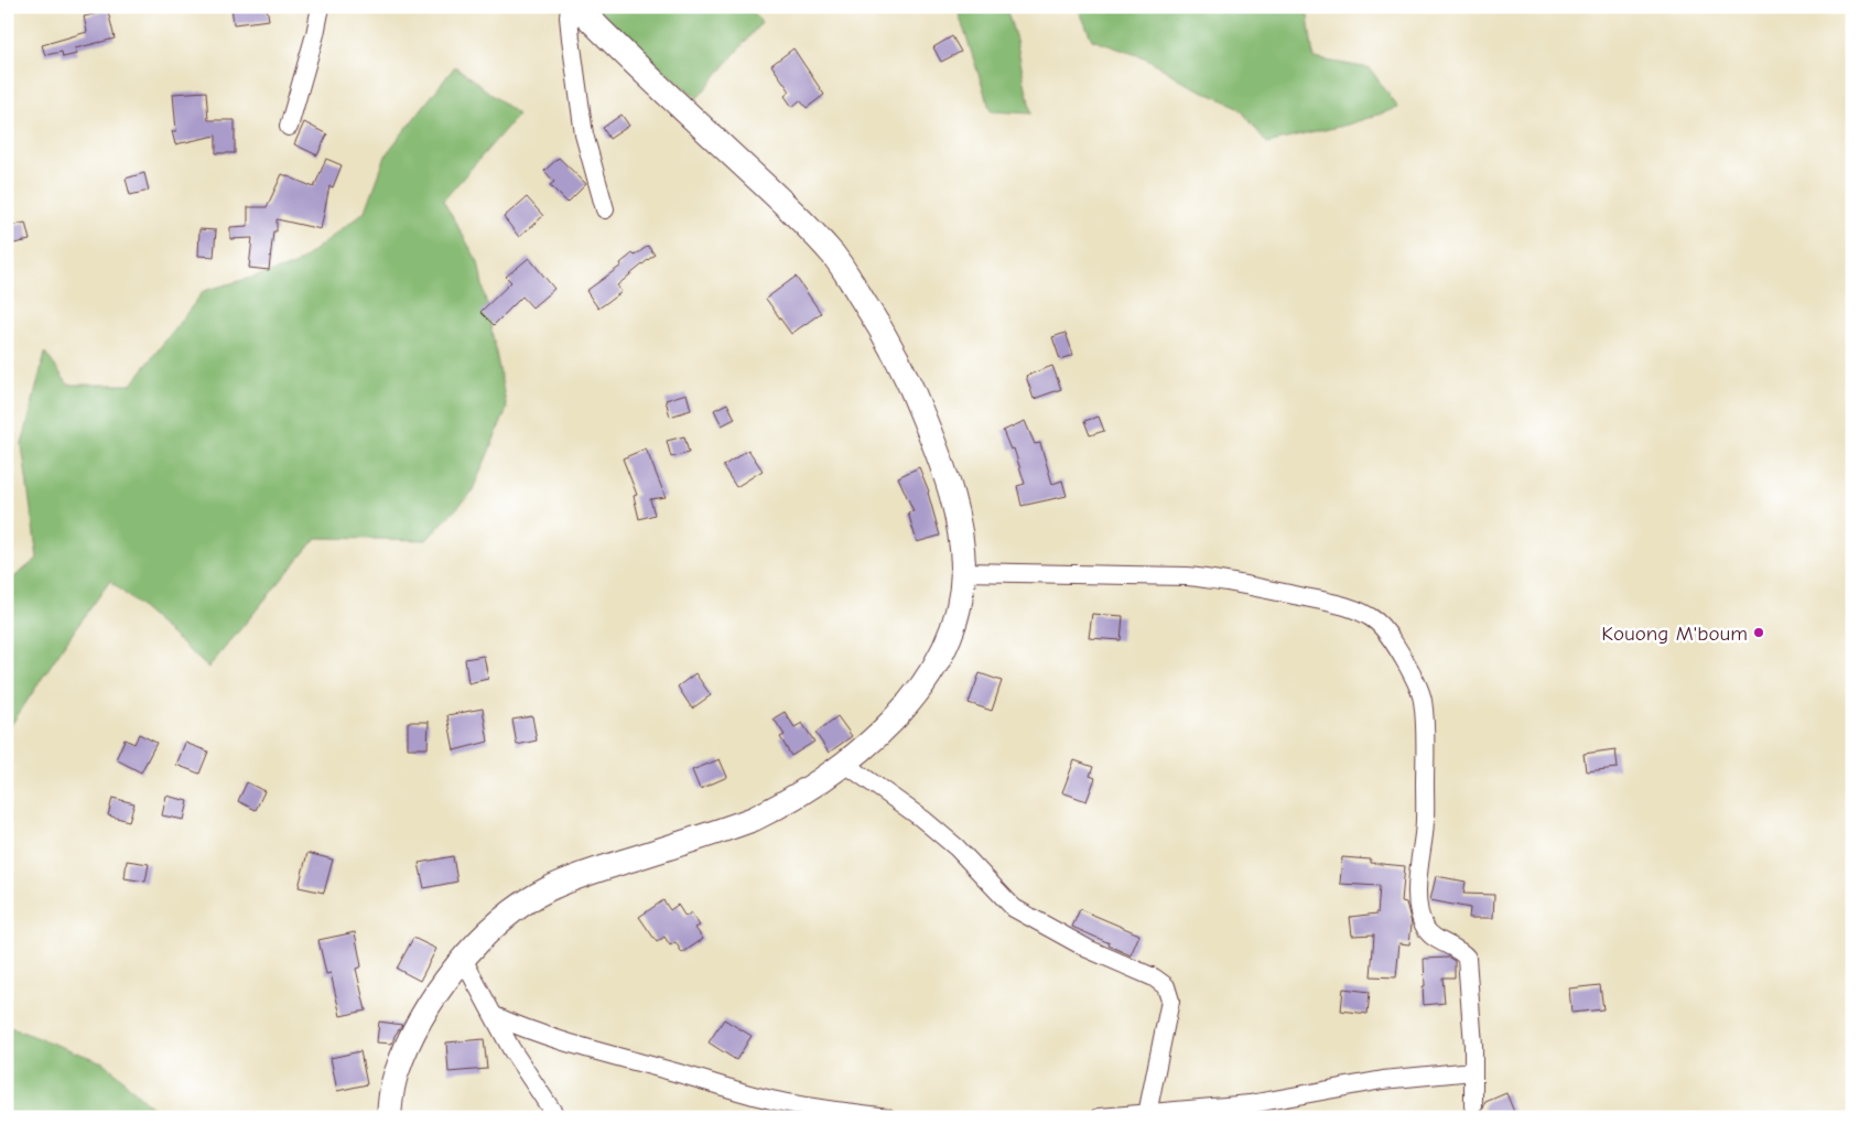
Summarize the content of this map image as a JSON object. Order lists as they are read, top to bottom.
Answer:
{
  "places": ["Kouong M'boum"]
}
